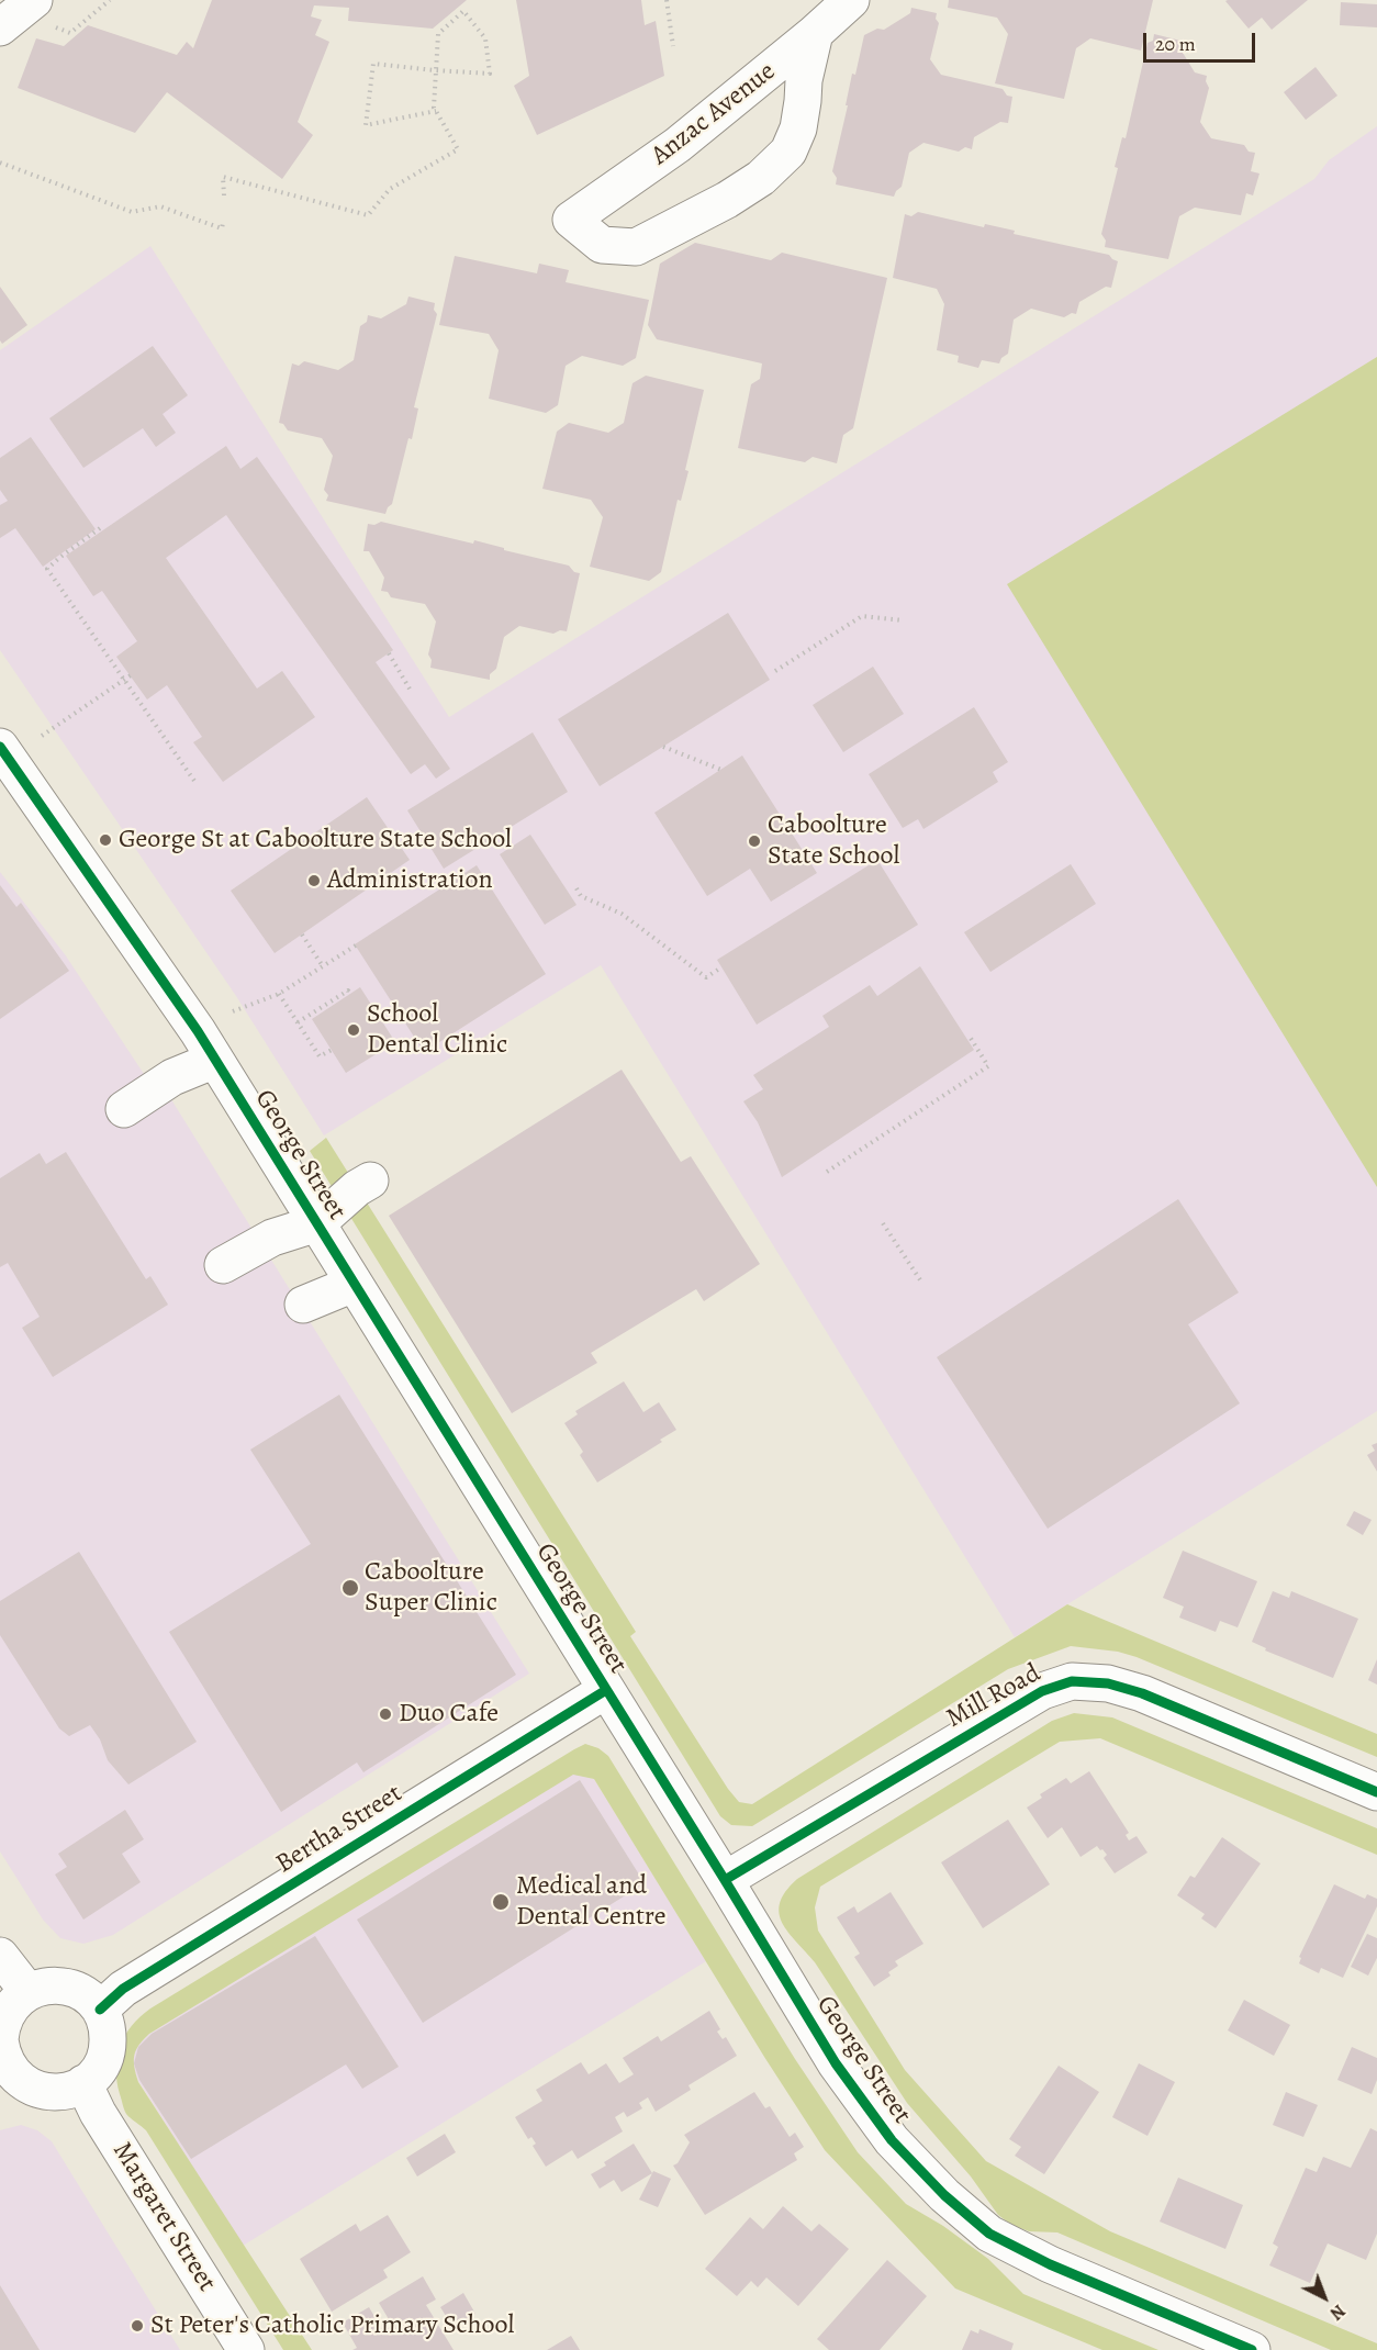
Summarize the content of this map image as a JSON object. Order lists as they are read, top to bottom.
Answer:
{
  "streets": {
    "street": [
      "Anzac Avenue",
      "George Street",
      "Mill Road",
      "Bertha Street",
      "Margaret Street"
    ]
  },
  "crossings": [
    ["George Street", "Mill Road"],
    ["George Street", "Bertha Street"],
    ["Bertha Street", "Margaret Street"]
  ],
  "places": [
    "George St at Caboolture State School",
    "Caboolture State School",
    "Administration",
    "School Dental Clinic",
    "Caboolture Super Clinic",
    "Duo Cafe",
    "Medical and Dental Centre",
    "St Peter's Catholic Primary School"
  ],
  "scale_bar": "20 m",
  "north": "bottom right"
}
